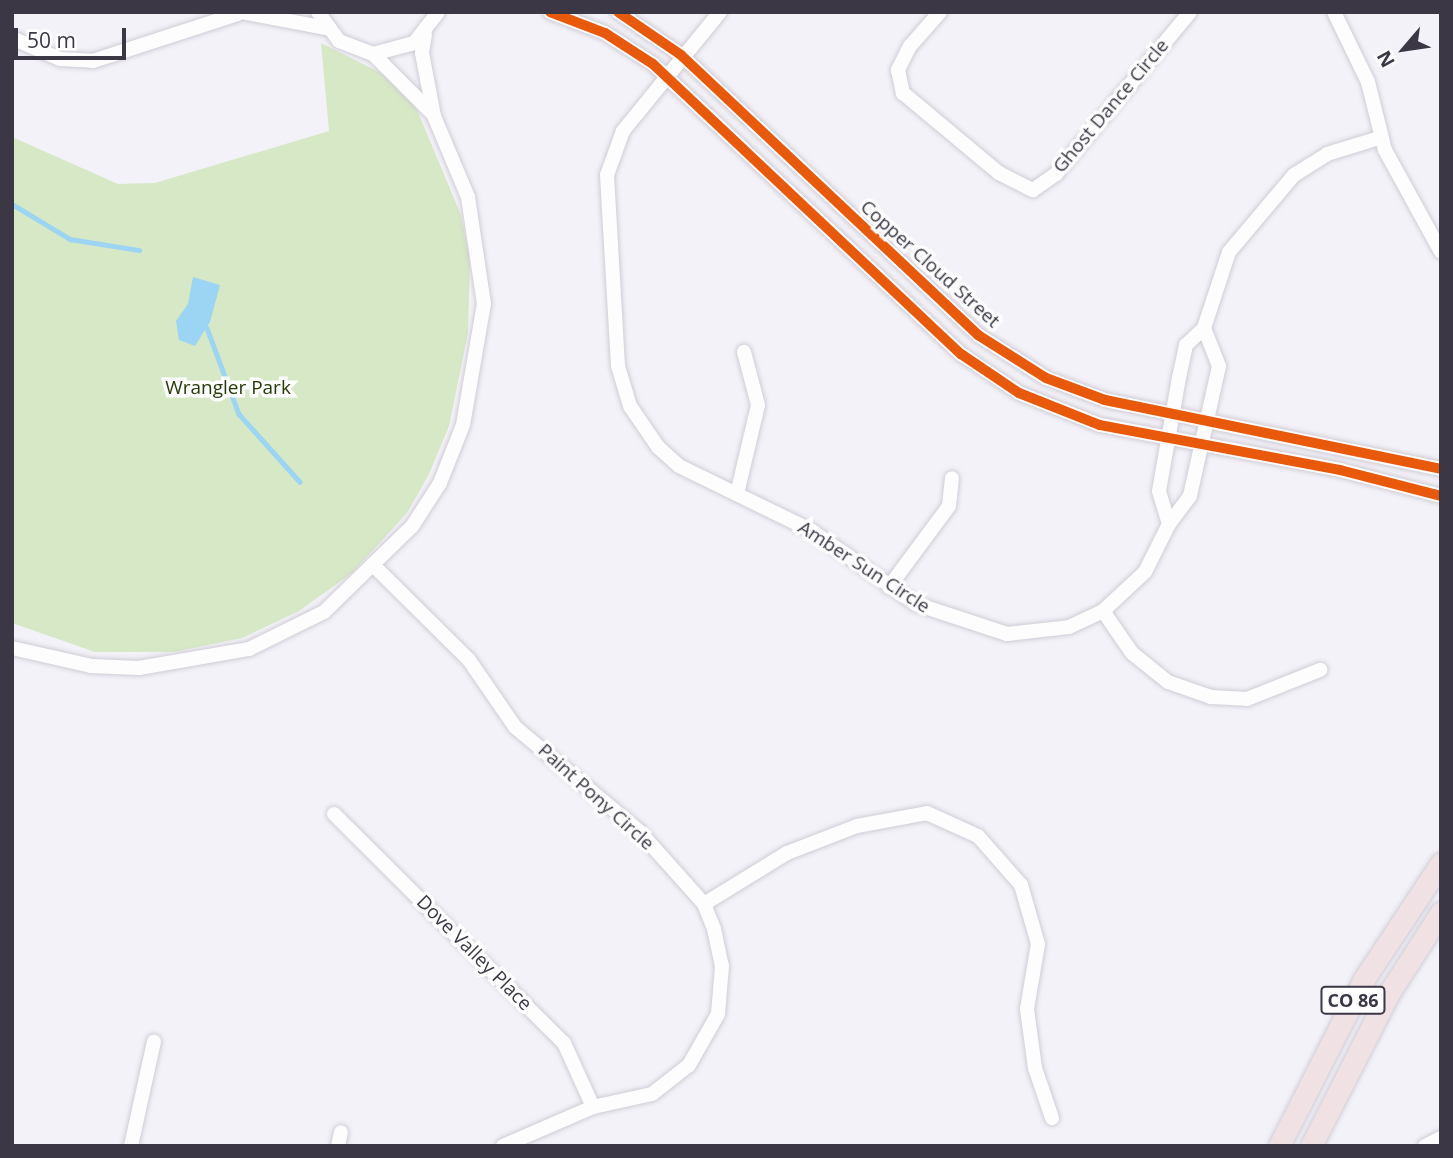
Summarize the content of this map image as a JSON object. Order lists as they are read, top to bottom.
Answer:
{
  "streets": {
    "highway": ["CO 86"],
    "street": [
      "Ghost Dance Circle",
      "Copper Cloud Street",
      "Amber Sun Circle",
      "Paint Pony Circle",
      "Dove Valley Place"
    ]
  },
  "crossings": [
    ["Copper Cloud Street", "Amber Sun Circle"],
    ["Paint Pony Circle", "Dove Valley Place"]
  ],
  "parks": ["Wrangler Park"],
  "scale_bar": "50 m",
  "north": "bottom left"
}
